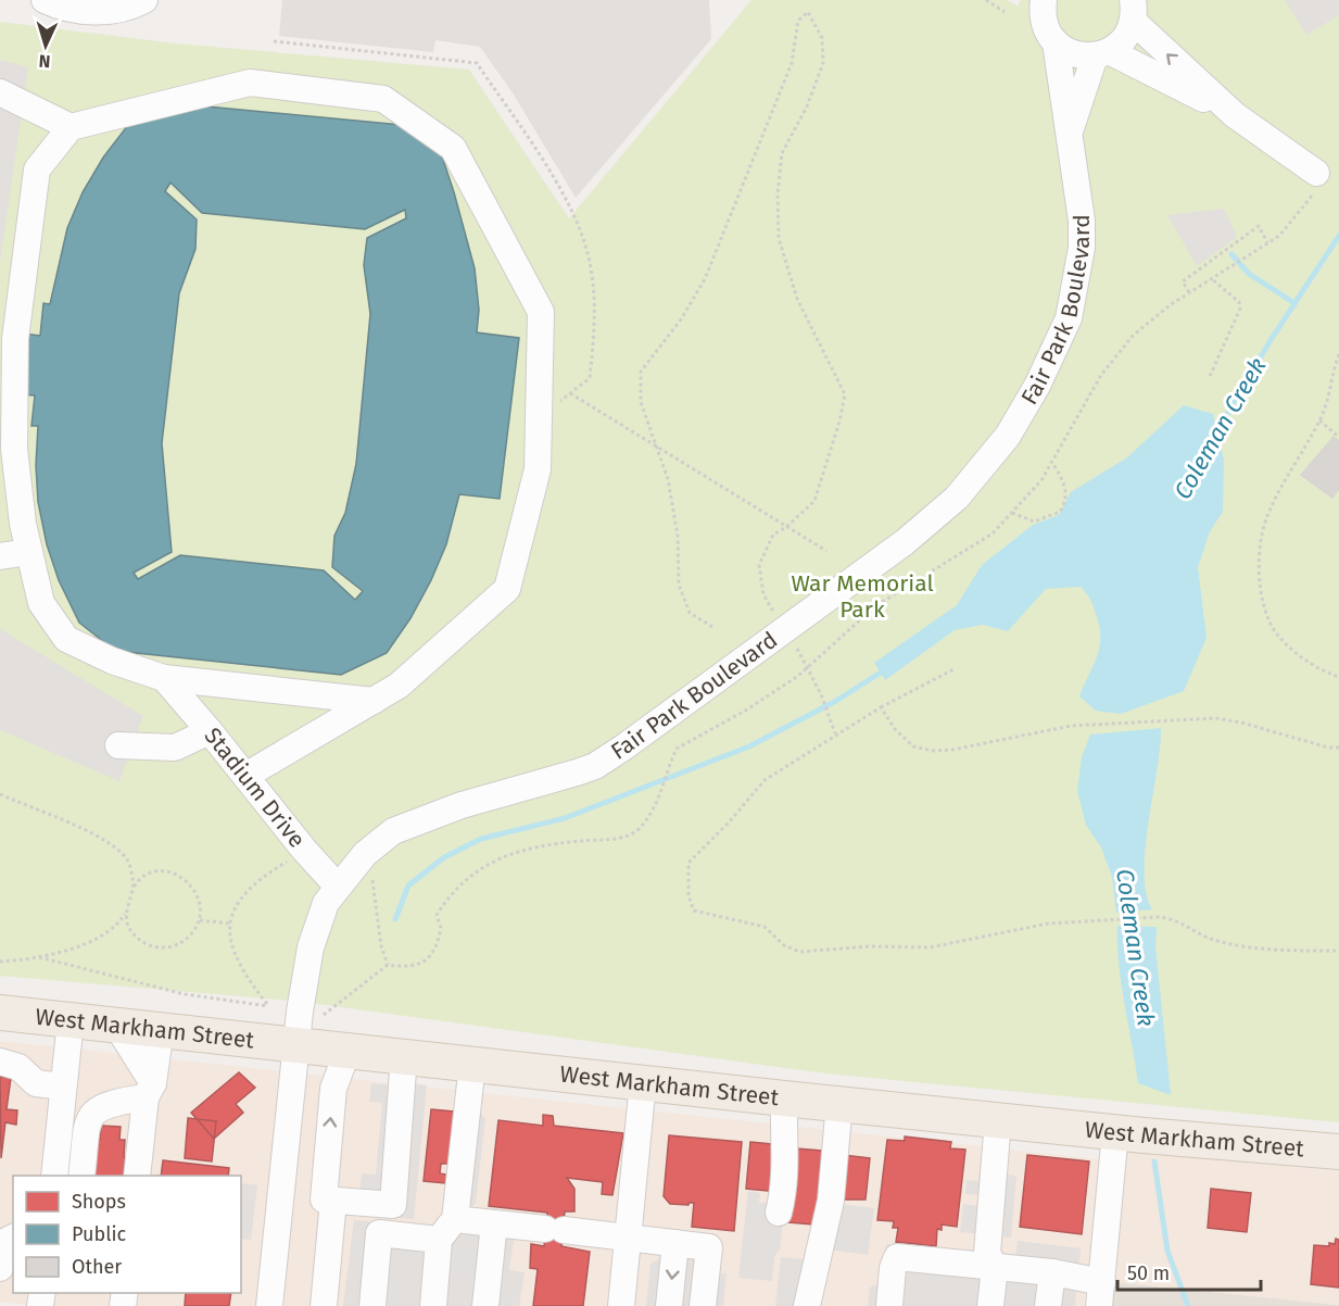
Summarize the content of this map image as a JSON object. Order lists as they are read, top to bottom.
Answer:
{
  "streets": {
    "main road": ["West Markham Street"],
    "street": ["Fair Park Boulevard", "Stadium Drive"]
  },
  "crossings": [
    ["Fair Park Boulevard", "Stadium Drive"],
    ["Fair Park Boulevard", "West Markham Street"]
  ],
  "water": ["Coleman Creek"],
  "parks": ["War Memorial Park"],
  "legend": ["Shops", "Public", "Other"],
  "scale_bar": "50 m",
  "north": "bottom"
}
